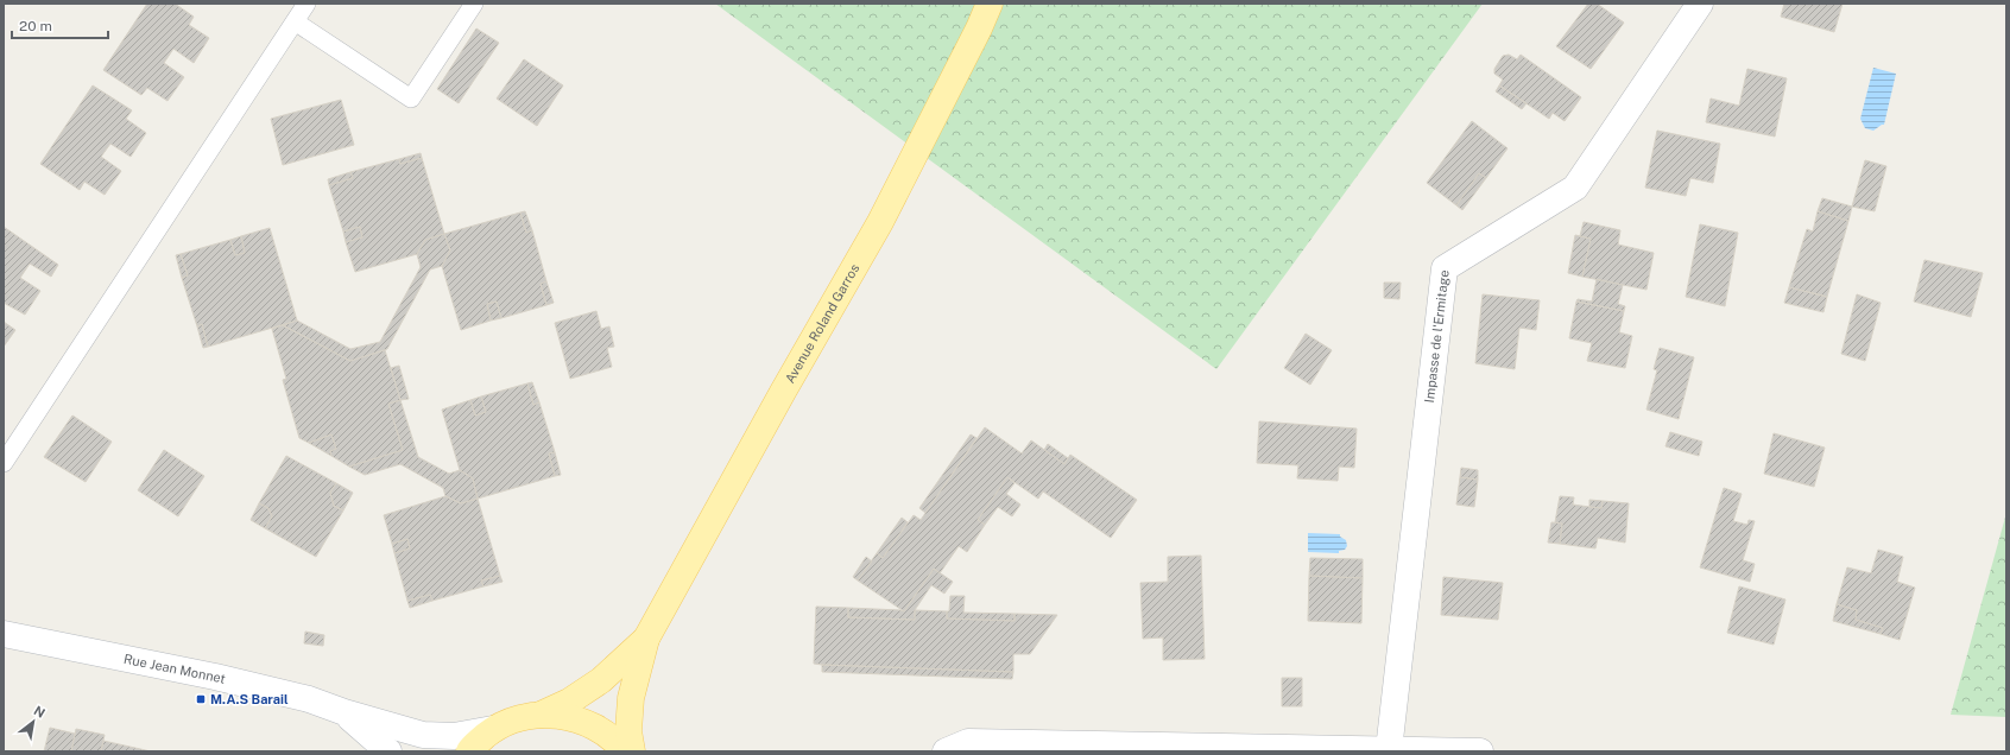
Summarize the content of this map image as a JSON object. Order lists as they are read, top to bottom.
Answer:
{
  "streets": {
    "main road": ["Avenue Roland Garros"],
    "street": ["Impasse de l'Ermitage", "Rue Jean Monnet"]
  },
  "places": {
    "transit": ["M.A.S Barail"]
  },
  "scale_bar": "20 m",
  "north": "top right"
}
